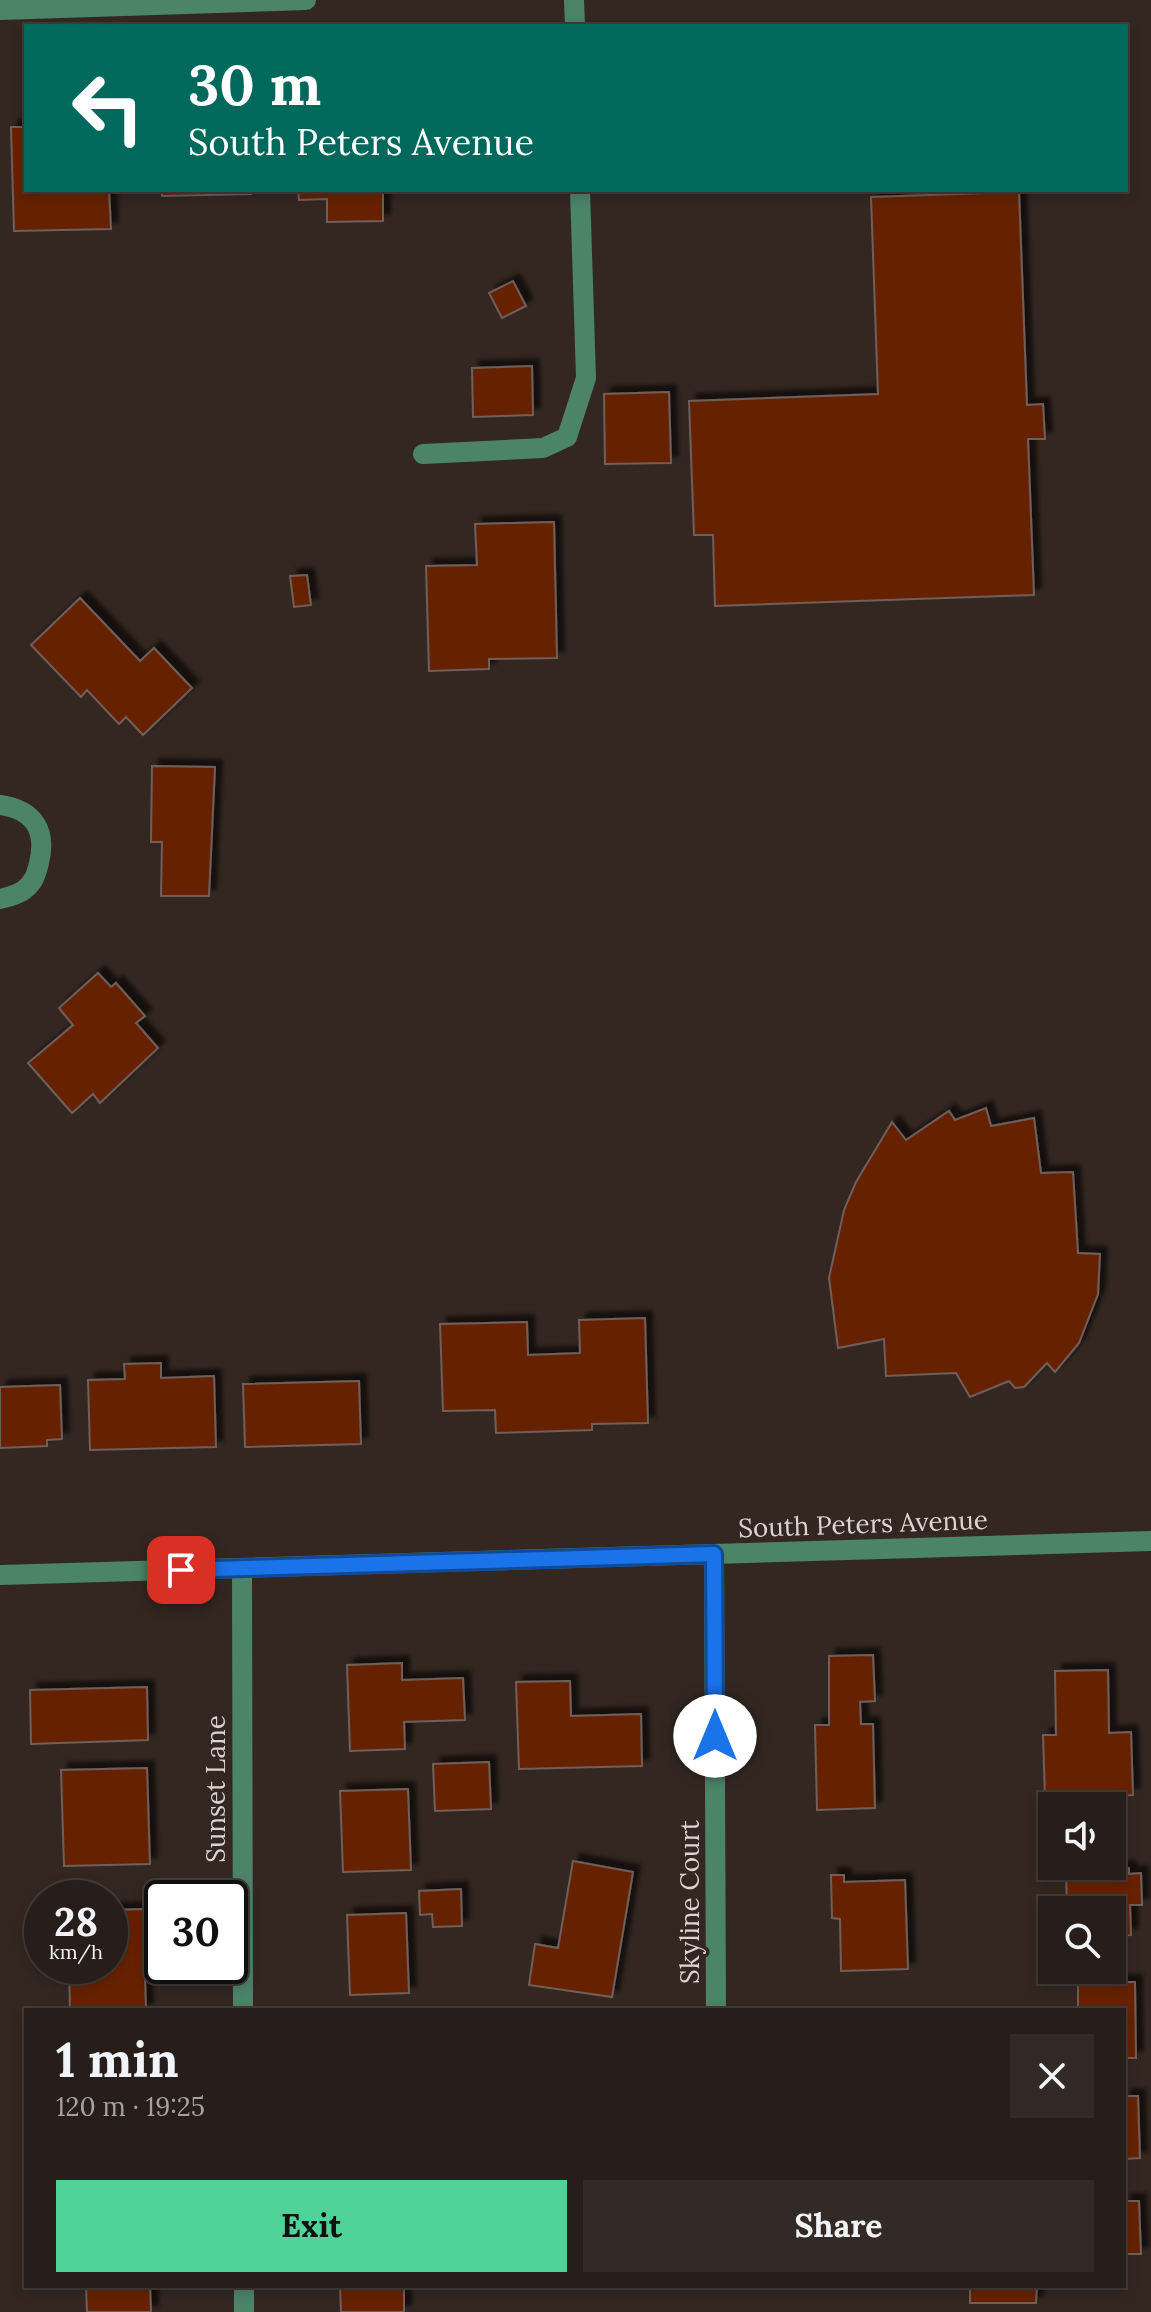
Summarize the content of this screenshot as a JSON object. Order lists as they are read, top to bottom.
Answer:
{
  "streets": {
    "street": ["South Peters Avenue", "Sunset Lane", "Skyline Court"]
  },
  "crossings": [
    ["South Peters Avenue", "Sunset Lane"],
    ["South Peters Avenue", "Skyline Court"]
  ],
  "page": {
    "turn": ["30 m", "South Peters Avenue"],
    "speed": "28 km/h",
    "limit": "30",
    "heading": ["1 min", "120 m · 19:25"],
    "buttons": ["Exit", "Share"]
  }
}
